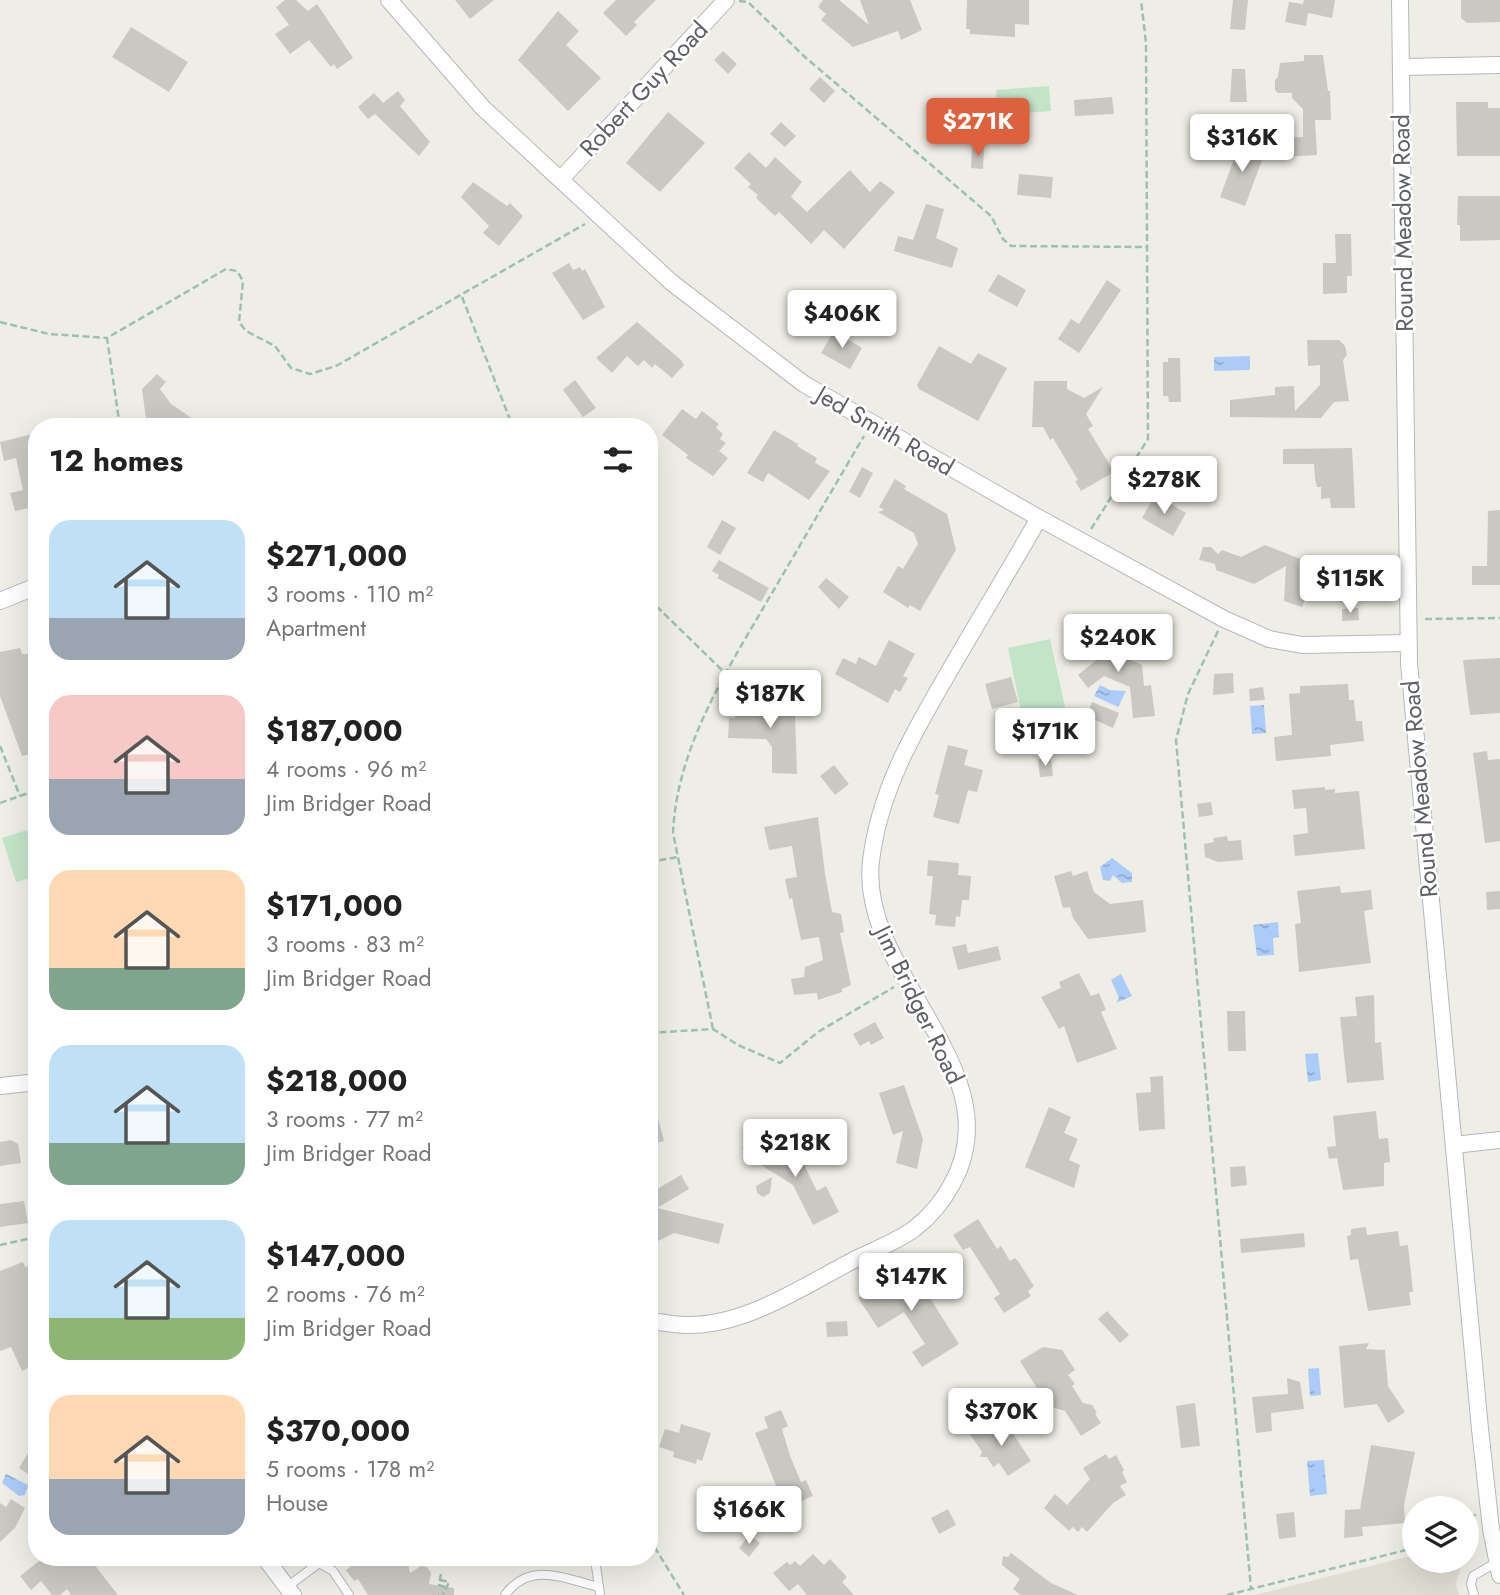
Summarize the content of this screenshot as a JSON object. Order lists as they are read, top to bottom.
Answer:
{
  "streets": {
    "street": [
      "Robert Guy Road",
      "Round Meadow Road",
      "Jed Smith Road",
      "Jim Bridger Road"
    ]
  },
  "crossings": [
    ["Robert Guy Road", "Jed Smith Road"],
    ["Round Meadow Road", "Jed Smith Road"],
    ["Jed Smith Road", "Jim Bridger Road"]
  ],
  "page": {
    "price": [
      "$271K",
      "$316K",
      "$406K",
      "$278K",
      "$115K",
      "$240K",
      "$187K",
      "$171K",
      "$218K",
      "$147K",
      "$370K",
      "$166K"
    ],
    "heading": "12 homes",
    "list": [
      {
        "name": "$271,000",
        "note": "3 rooms · 110 m² · Apartment"
      },
      {
        "name": "$187,000",
        "note": "4 rooms · 96 m² · Jim Bridger Road"
      },
      {
        "name": "$171,000",
        "note": "3 rooms · 83 m² · Jim Bridger Road"
      },
      {
        "name": "$218,000",
        "note": "3 rooms · 77 m² · Jim Bridger Road"
      },
      {
        "name": "$147,000",
        "note": "2 rooms · 76 m² · Jim Bridger Road"
      },
      {
        "name": "$370,000",
        "note": "5 rooms · 178 m² · House"
      }
    ]
  }
}
